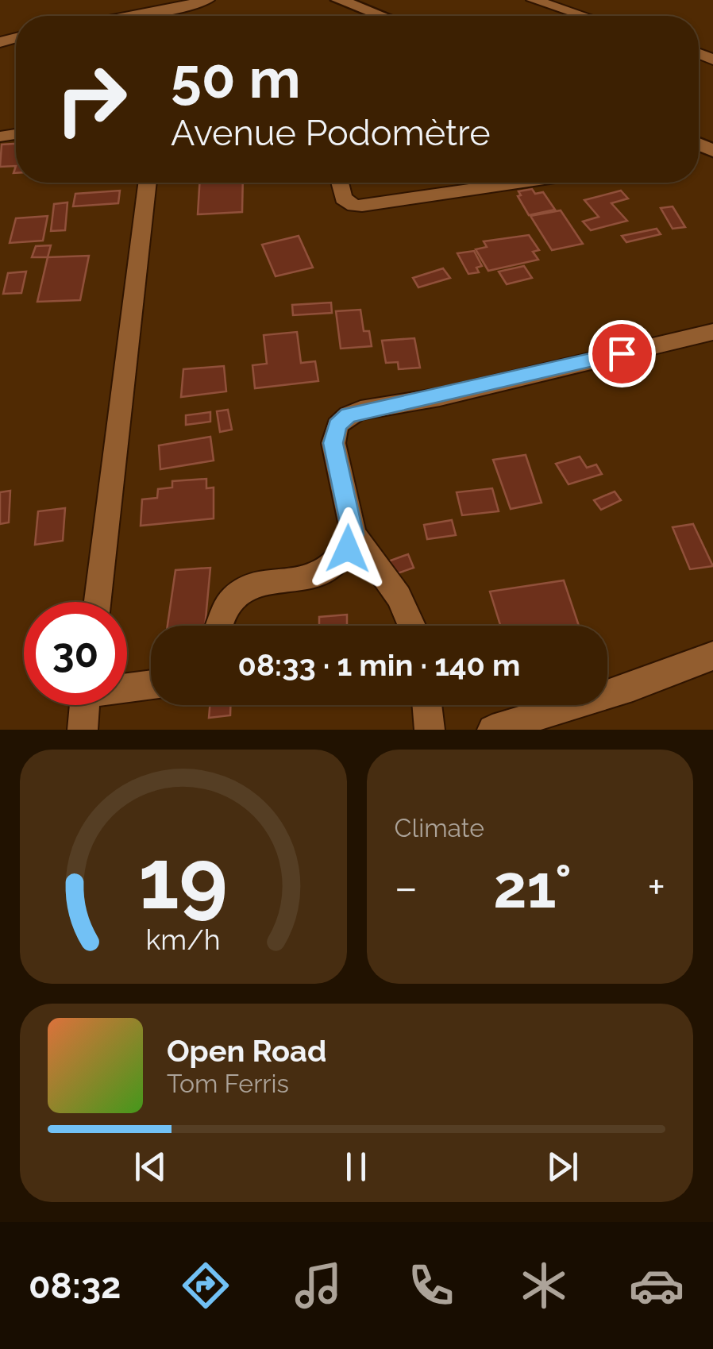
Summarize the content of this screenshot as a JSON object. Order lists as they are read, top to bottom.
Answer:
{
  "page": {
    "turn": ["50 m", "Avenue Podomètre"],
    "limit": "30",
    "trip": "08:33 · 1 min · 140 m",
    "tile": "Climate",
    "heat": ["−", "21°", "+"],
    "song": ["Open Road", "Tom Ferris"],
    "tabs": "08:32",
    "gauge": ["19", "km/h"]
  }
}
